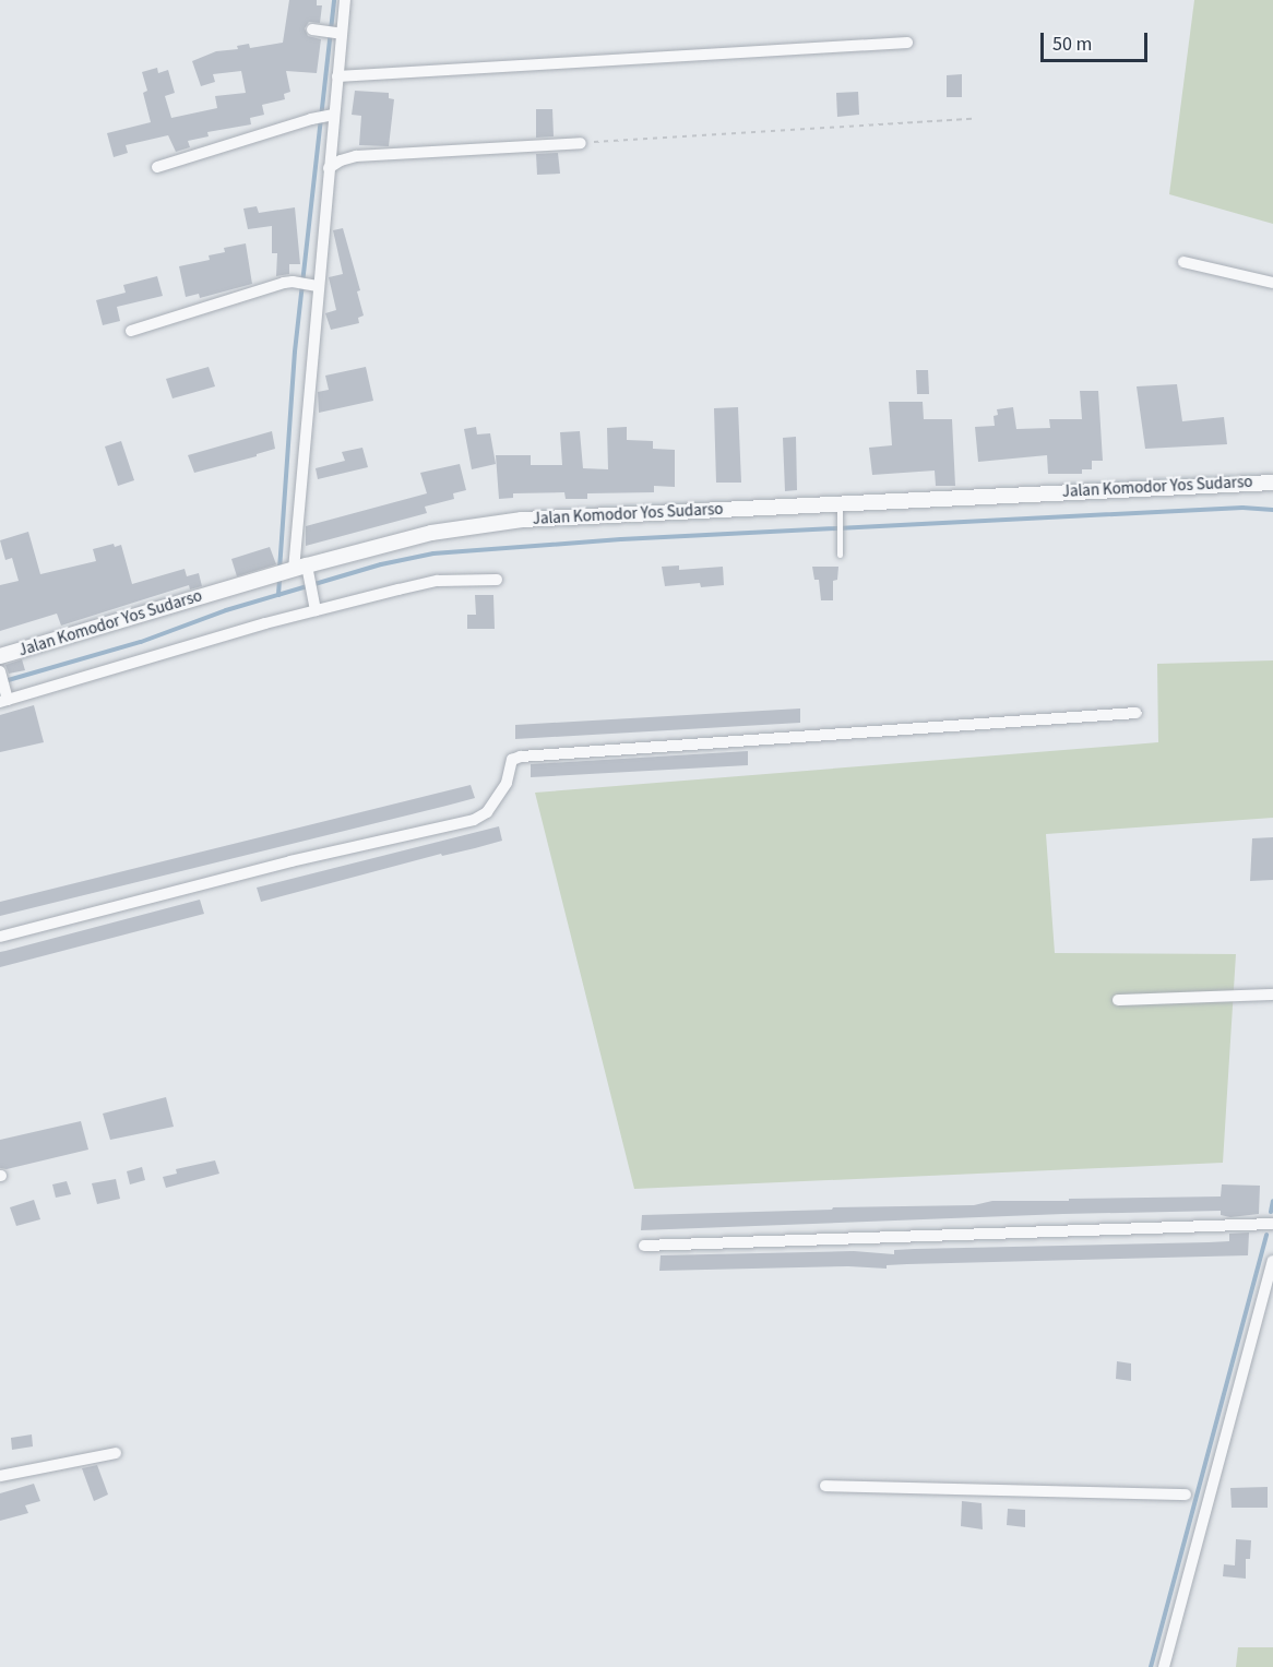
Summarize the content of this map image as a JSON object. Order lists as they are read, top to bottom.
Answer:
{
  "streets": {
    "street": ["Jalan Komodor Yos Sudarso"]
  },
  "scale_bar": "50 m"
}
